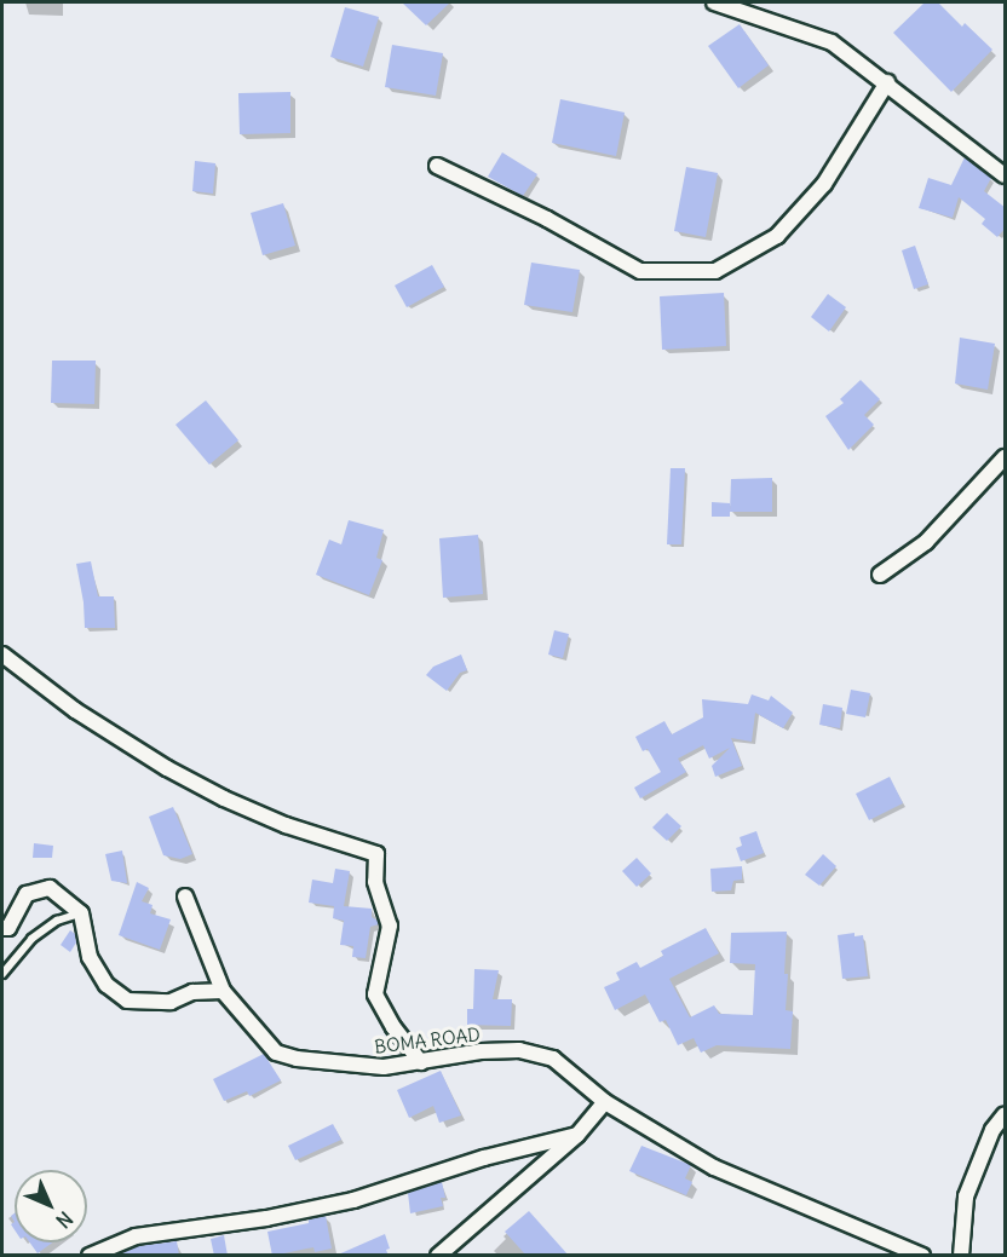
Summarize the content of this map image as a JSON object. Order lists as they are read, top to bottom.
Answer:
{
  "streets": {
    "street": ["BOMA ROAD"]
  },
  "north": "bottom right"
}
